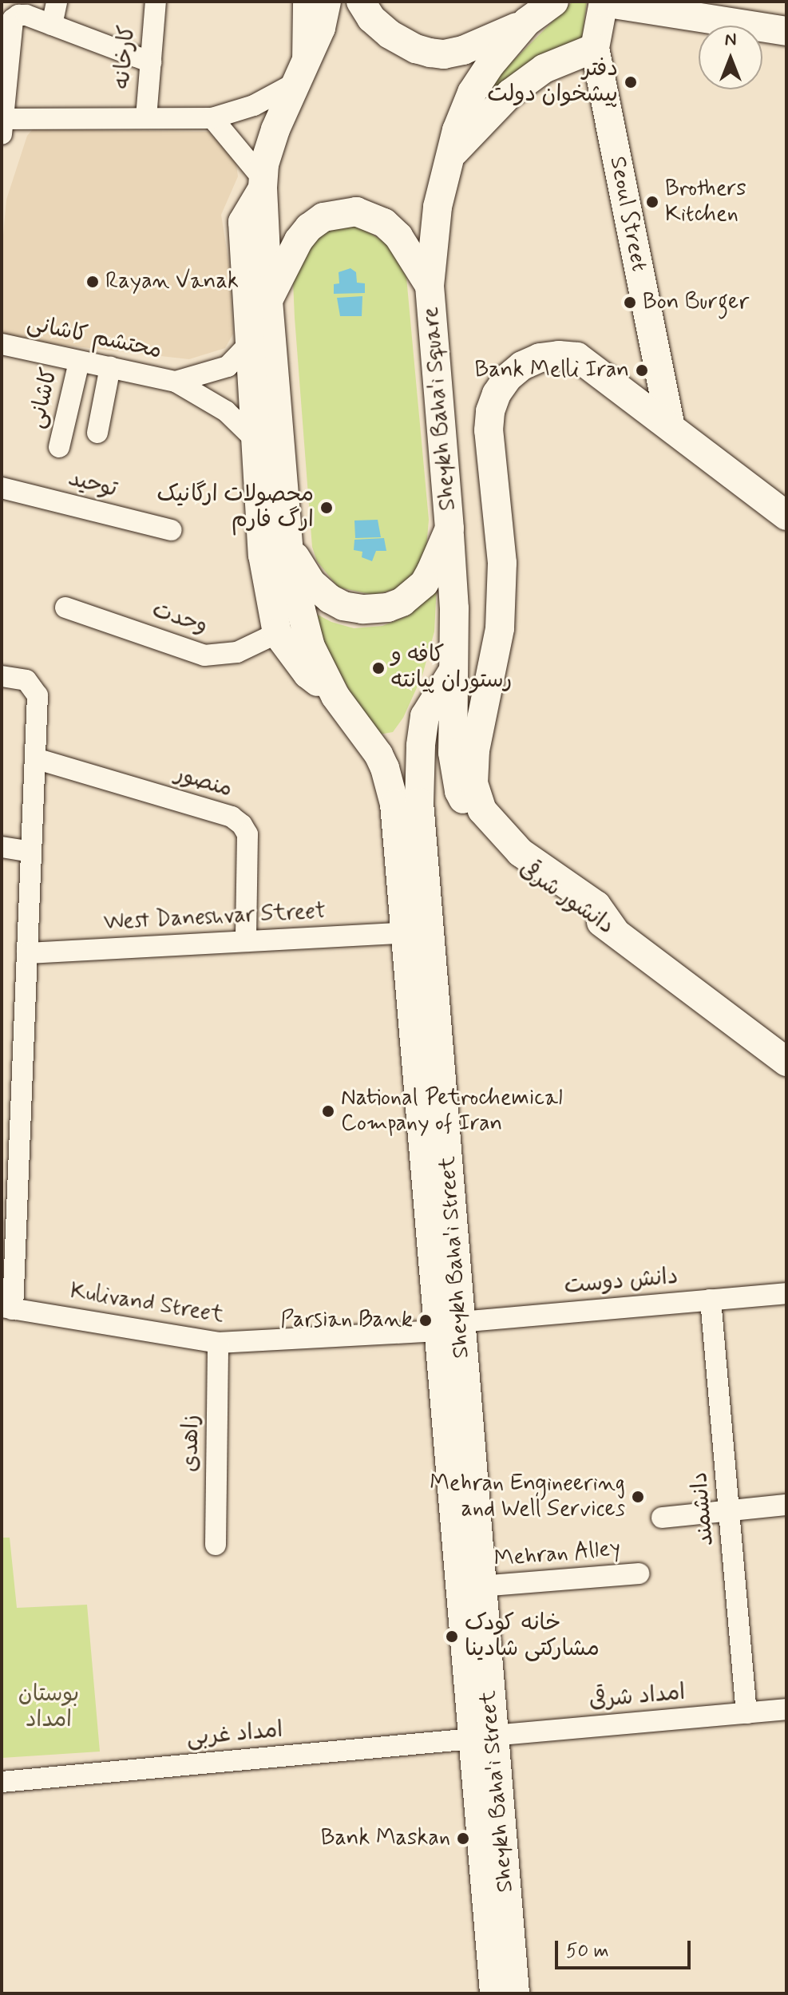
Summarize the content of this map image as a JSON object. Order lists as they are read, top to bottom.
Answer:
{
  "streets": {
    "main road": [
      "Seoul Street",
      "Sheykh Baha'i Square",
      "دانشور شرقی",
      "Sheykh Baha'i Street"
    ],
    "street": [
      "کارخانه",
      "محتشم کاشانی",
      "کاشانی",
      "توحید",
      "وحدت",
      "منصور",
      "West Daneshvar Street",
      "دانش دوست",
      "Kulivand Street",
      "زاهدی",
      "دانشمند",
      "Mehran Alley",
      "امداد شرقی",
      "امداد غربی"
    ]
  },
  "crossings": [
    ["محتشم کاشانی", "کاشانی"],
    ["Sheykh Baha'i Square", "Sheykh Baha'i Street"],
    ["منصور", "West Daneshvar Street"],
    ["دانشور شرقی", "Sheykh Baha'i Street"],
    ["West Daneshvar Street", "Sheykh Baha'i Street"],
    ["Sheykh Baha'i Street", "دانش دوست"],
    ["Sheykh Baha'i Street", "Kulivand Street"],
    ["Sheykh Baha'i Street", "Mehran Alley"],
    ["Sheykh Baha'i Street", "امداد شرقی"],
    ["Sheykh Baha'i Street", "امداد غربی"],
    ["دانش دوست", "Kulivand Street"],
    ["دانش دوست", "دانشمند"],
    ["Kulivand Street", "زاهدی"],
    ["دانشمند", "امداد شرقی"],
    ["امداد شرقی", "امداد غربی"]
  ],
  "parks": ["بوستان امداد"],
  "places": [
    "دفتر پیشخوان دولت",
    "Brothers Kitchen",
    "Rayan Vanak",
    "Bon Burger",
    "Bank Melli Iran",
    "محصولات ارگانیک ارگ فارم",
    "کافه و رستوران پیانته",
    "National Petrochemical Company of Iran",
    "Parsian Bank",
    "Mehran Engineering and Well Services",
    "خانه کودک مشارکتی شادینا",
    "Bank Maskan"
  ],
  "scale_bar": "50 m",
  "north": "top"
}
